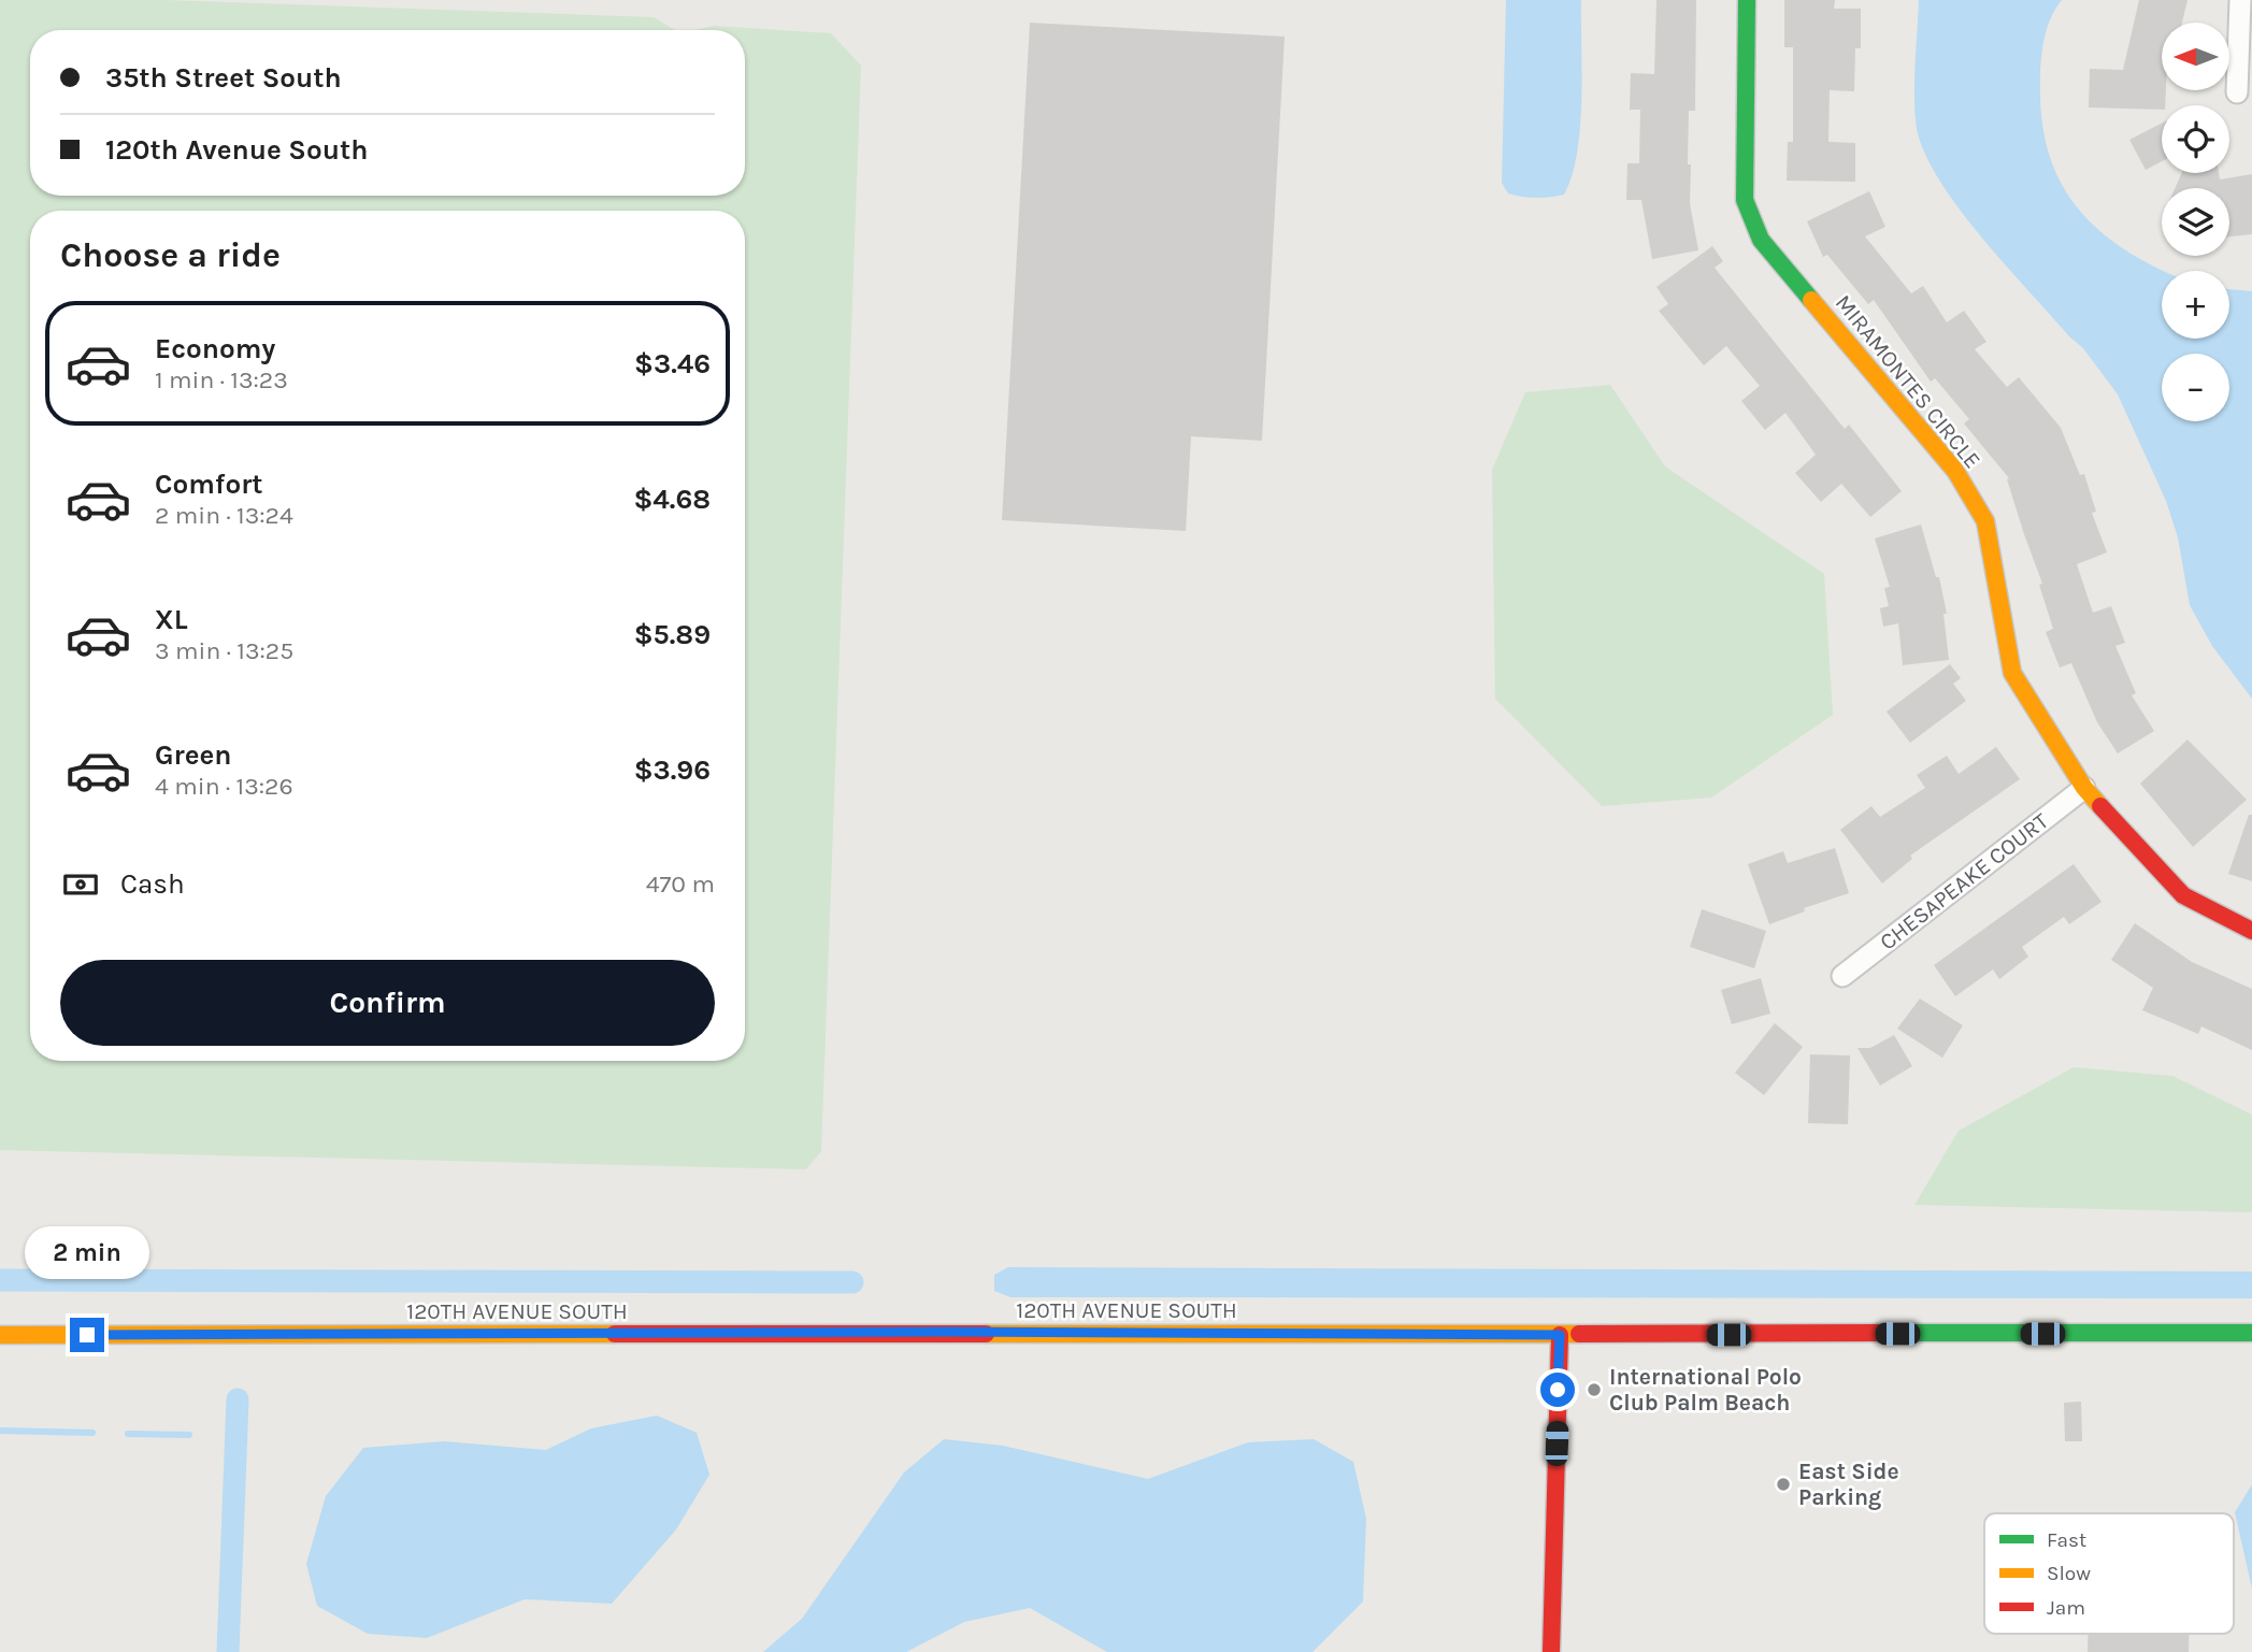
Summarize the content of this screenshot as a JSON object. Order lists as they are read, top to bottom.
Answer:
{
  "streets": {
    "street": ["MIRAMONTES CIRCLE", "CHESAPEAKE COURT", "120TH AVENUE SOUTH"]
  },
  "crossings": [
    ["MIRAMONTES CIRCLE", "CHESAPEAKE COURT"]
  ],
  "places": ["International Polo Club Palm Beach", "East Side Parking"],
  "legend": ["Fast", "Slow", "Jam"],
  "north": "left",
  "page": {
    "map_buttons": ["+", "−"],
    "banner": ["35th Street South", "120th Avenue South"],
    "heading": "Choose a ride",
    "list": [
      {
        "name": "Economy",
        "note": "1 min · 13:23",
        "value": "$3.46"
      },
      {
        "name": "Comfort",
        "note": "2 min · 13:24",
        "value": "$4.68"
      },
      {
        "name": "XL",
        "note": "3 min · 13:25",
        "value": "$5.89"
      },
      {
        "name": "Green",
        "note": "4 min · 13:26",
        "value": "$3.96"
      }
    ],
    "pay": ["Cash", "470 m"],
    "buttons": "Confirm",
    "bubble": "2 min"
  }
}
